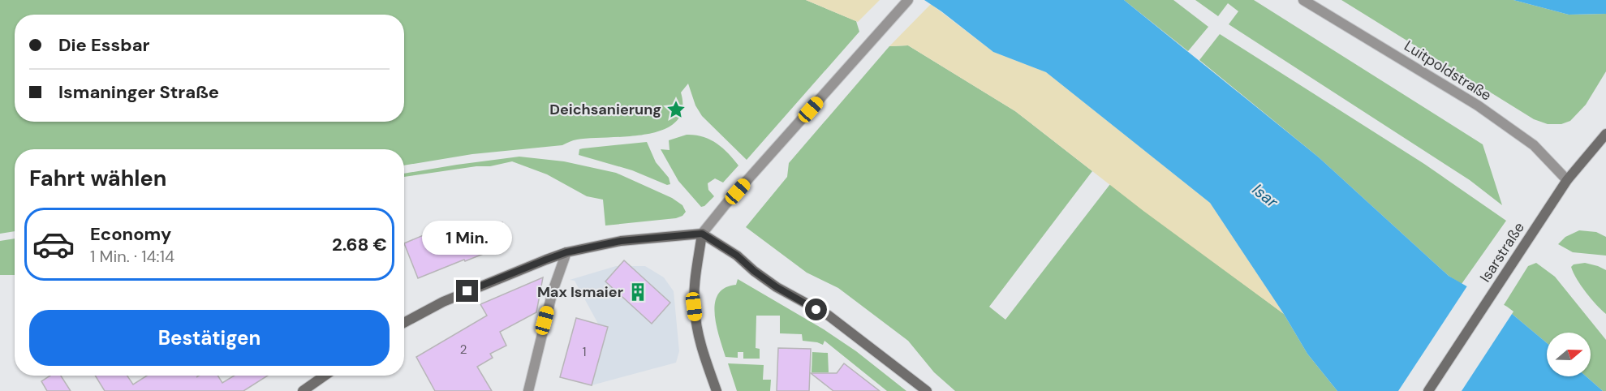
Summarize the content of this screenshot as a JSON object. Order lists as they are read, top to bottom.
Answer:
{
  "streets": {
    "street": ["Luitpoldstraße", "Isarstraße"]
  },
  "crossings": [
    ["Luitpoldstraße", "Isarstraße"]
  ],
  "water": ["Isar"],
  "places": {
    "place": ["Deichsanierung"],
    "building": ["Max Ismaier"]
  },
  "house_numbers": ["2", "1"],
  "north": "right",
  "page": {
    "banner": ["Die Essbar", "Ismaninger Straße"],
    "heading": "Fahrt wählen",
    "list": [
      {
        "name": "Economy",
        "note": "1 Min. · 14:14",
        "value": "2.68 €"
      }
    ],
    "bubble": "1 Min.",
    "buttons": "Bestätigen"
  }
}
